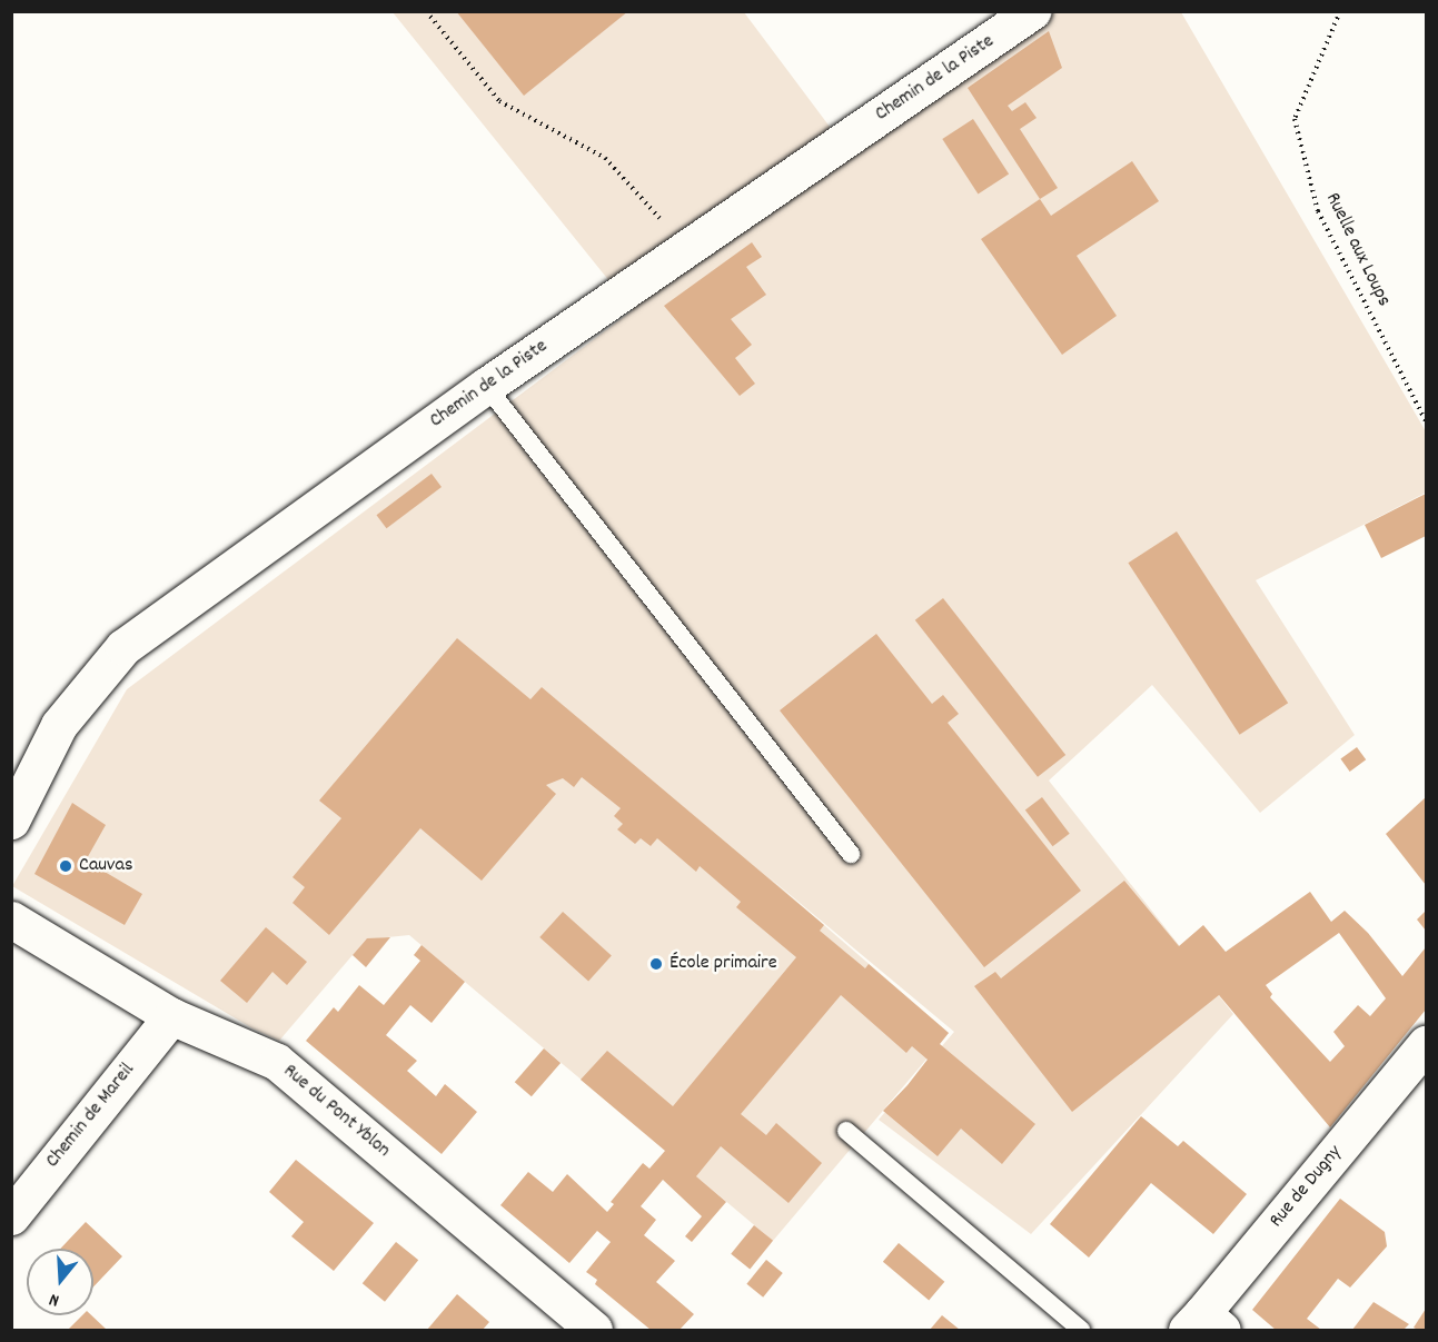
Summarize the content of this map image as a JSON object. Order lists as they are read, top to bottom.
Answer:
{
  "streets": {
    "street": [
      "Chemin de la Piste",
      "Rue du Pont Yblon",
      "Chemin de Mareil",
      "Rue de Dugny"
    ],
    "path": ["Ruelle aux Loups"]
  },
  "crossings": [
    ["Rue du Pont Yblon", "Chemin de Mareil"]
  ],
  "places": ["Cauvas", "École primaire"],
  "north": "bottom"
}
